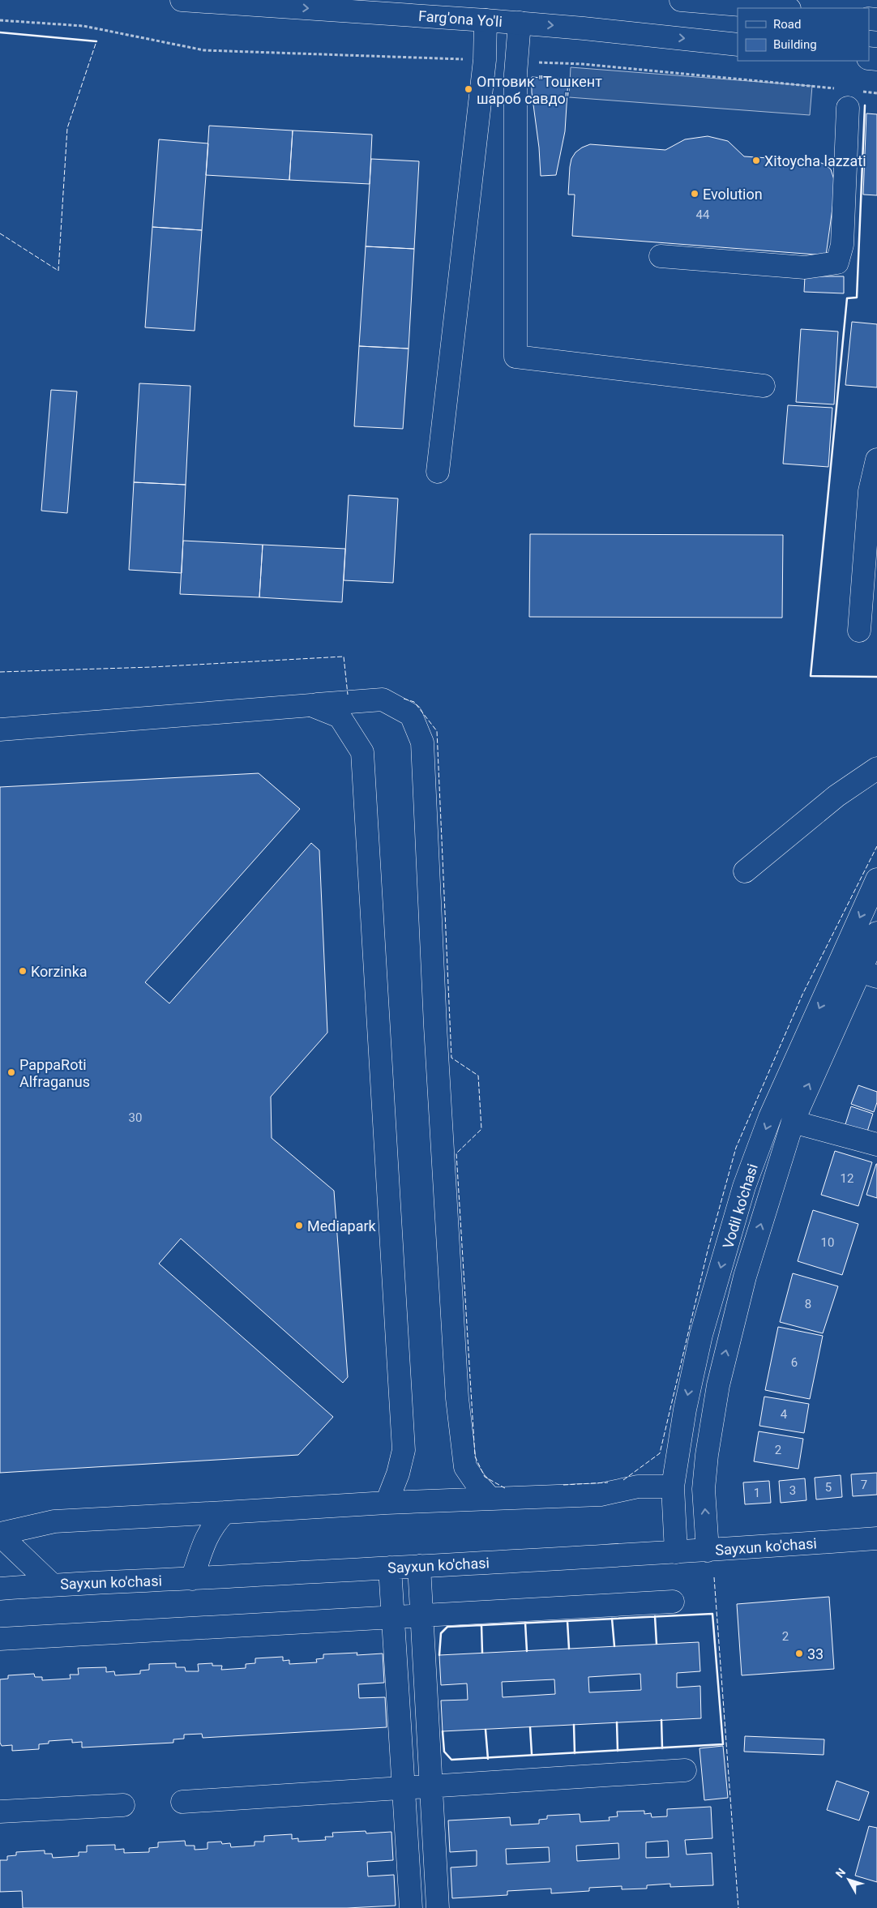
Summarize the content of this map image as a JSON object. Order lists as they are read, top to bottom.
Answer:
{
  "streets": {
    "street": ["Farg'ona Yo'li", "Vodil ko'chasi", "Sayxun ko'chasi"]
  },
  "crossings": [
    ["Vodil ko'chasi", "Sayxun ko'chasi"]
  ],
  "one_way": ["Farg'ona Yo'li"],
  "places": [
    "Оптовик \"Тошкент шароб савдо\"",
    "Xitoycha lazzati",
    "Evolution",
    "Korzinka",
    "PappaRoti Alfraganus",
    "Mediapark",
    "33"
  ],
  "house_numbers": [
    "44",
    "30",
    "12",
    "10",
    "8",
    "6",
    "4",
    "2",
    "7",
    "5",
    "3",
    "1",
    "2"
  ],
  "legend": ["Road", "Building"],
  "north": "top left"
}
